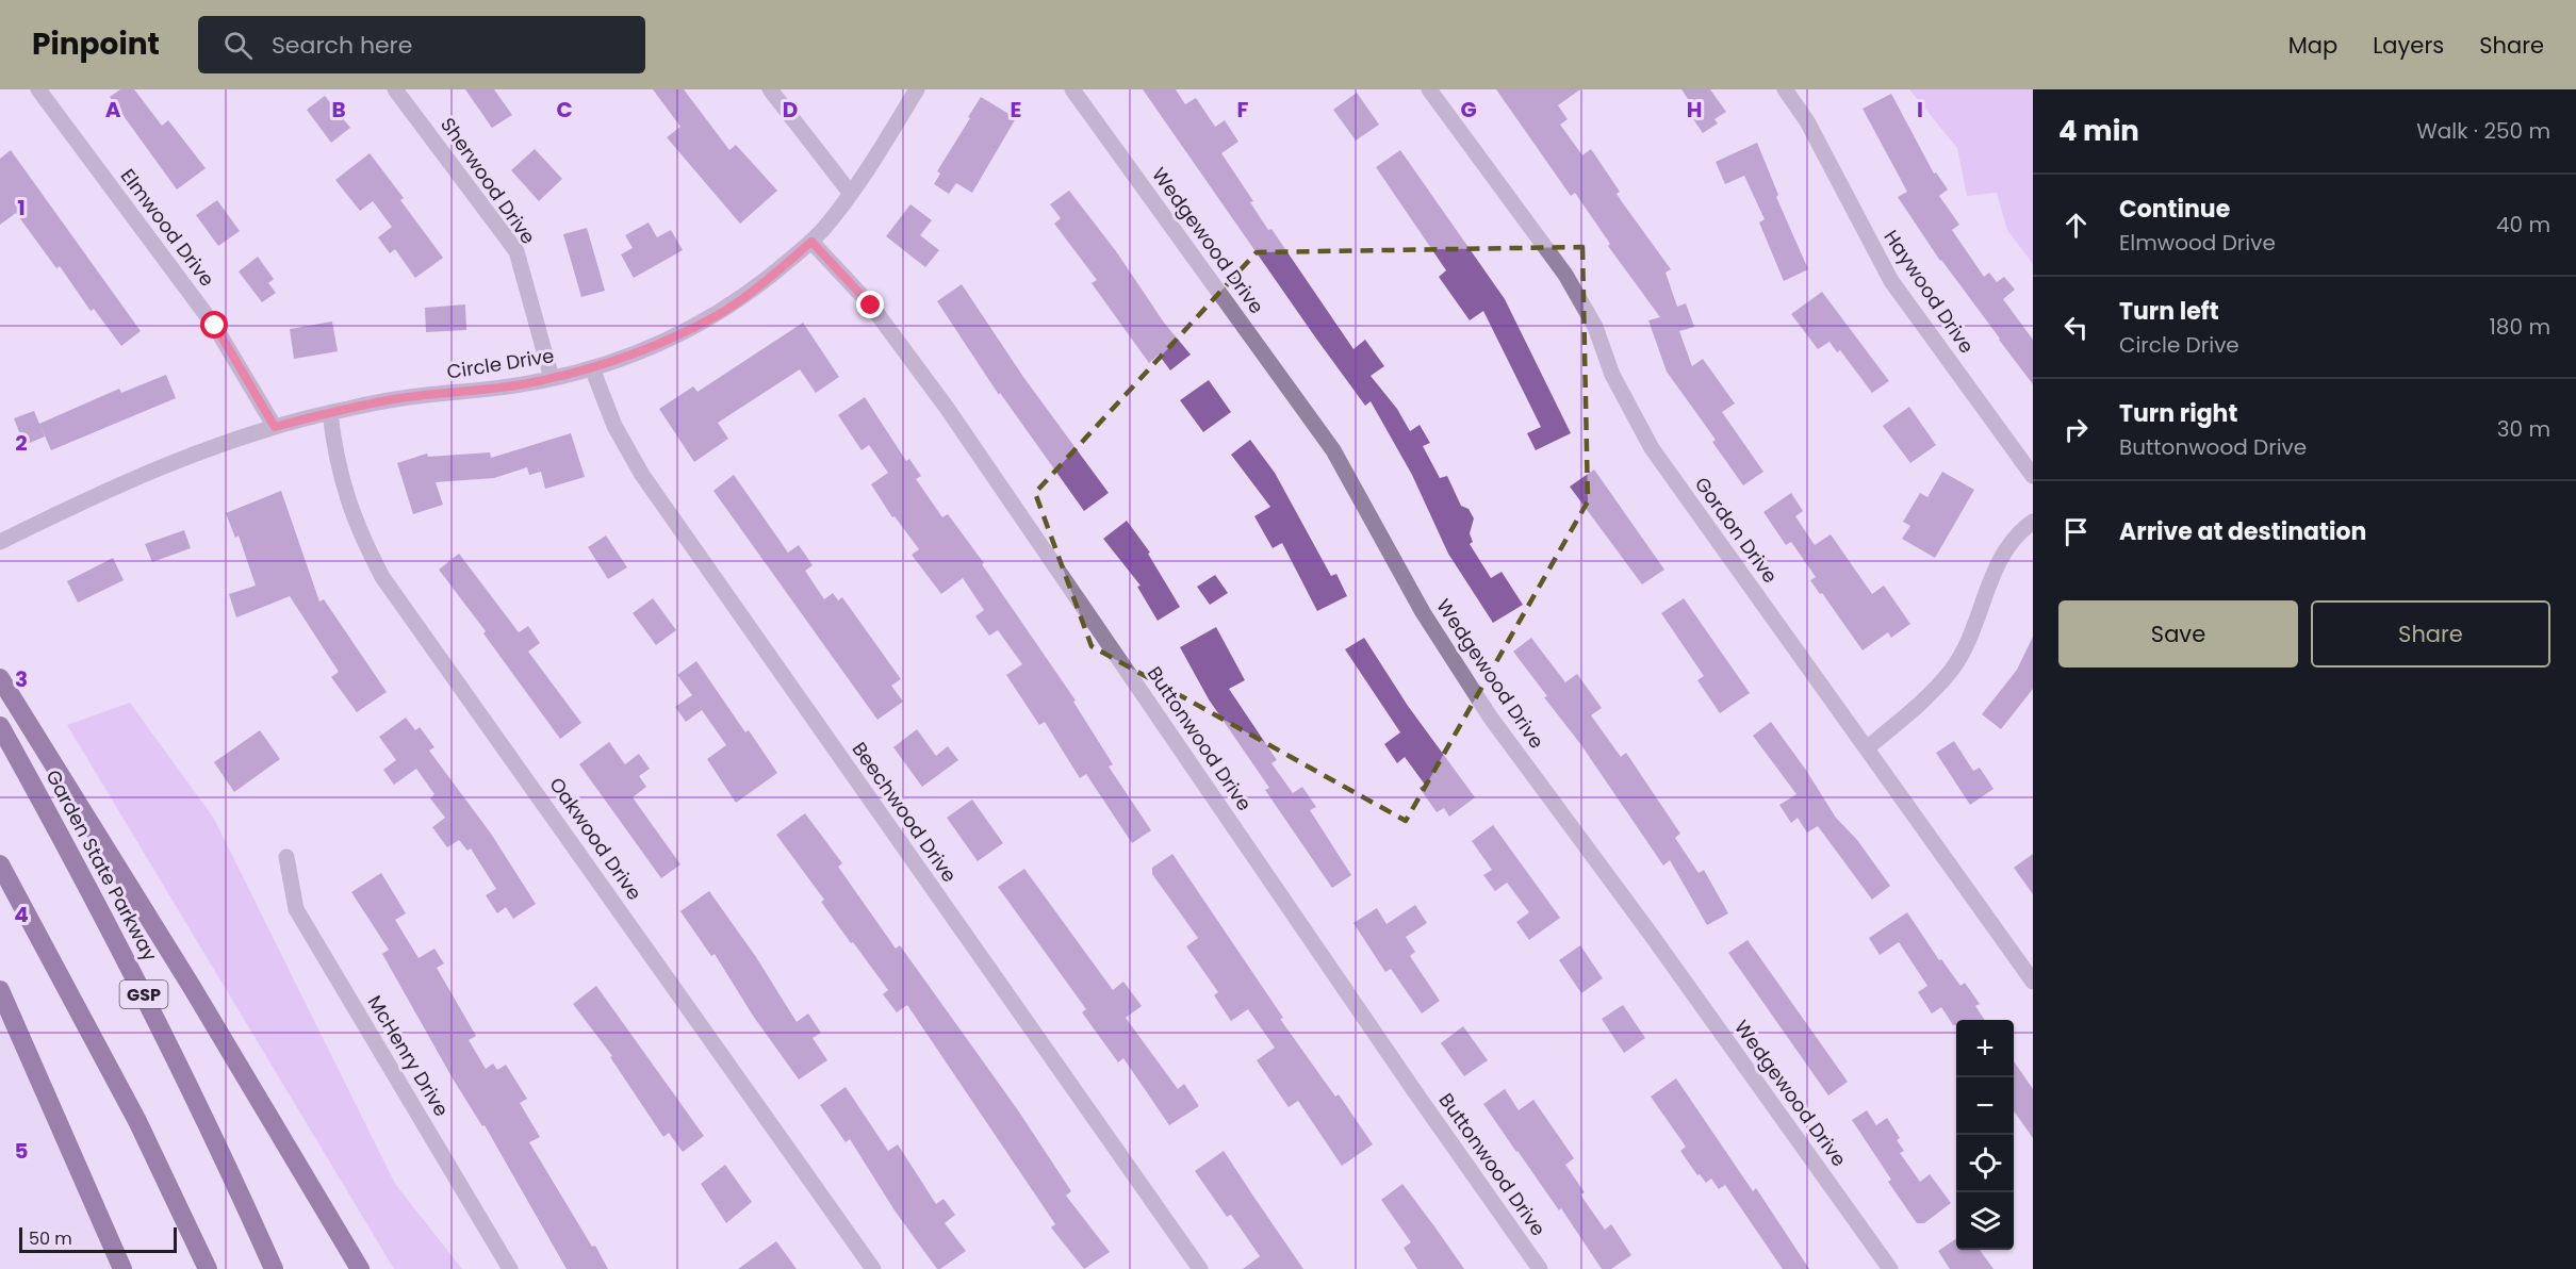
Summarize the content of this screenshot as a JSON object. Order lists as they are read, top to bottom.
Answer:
{
  "streets": {
    "highway": ["Garden State Parkway", "GSP"],
    "street": [
      "Sherwood Drive",
      "Elmwood Drive",
      "Wedgewood Drive",
      "Haywood Drive",
      "Circle Drive",
      "Gordon Drive",
      "Buttonwood Drive",
      "Beechwood Drive",
      "Oakwood Drive",
      "McHenry Drive"
    ]
  },
  "crossings": [
    ["Sherwood Drive", "Circle Drive"],
    ["Elmwood Drive", "Circle Drive"],
    ["Circle Drive", "Buttonwood Drive"],
    ["Circle Drive", "Beechwood Drive"],
    ["Circle Drive", "Oakwood Drive"]
  ],
  "scale_bar": "50 m",
  "page": {
    "header": "Pinpoint",
    "search": "Search here",
    "nav": ["Map", "Layers", "Share"],
    "heading": ["4 min", "Walk · 250 m"],
    "list": [
      ["Continue", "Elmwood Drive", "40 m"],
      ["Turn left", "Circle Drive", "180 m"],
      ["Turn right", "Buttonwood Drive", "30 m"],
      "Arrive at destination"
    ],
    "buttons": ["Save", "Share"],
    "map_buttons": ["+", "−"],
    "scale": "50 m"
  },
  "grid": {
    "columns": [
      "A",
      "B",
      "C",
      "D",
      "E",
      "F",
      "G",
      "H",
      "I"
    ],
    "rows": [
      "1",
      "2",
      "3",
      "4",
      "5"
    ]
  }
}
